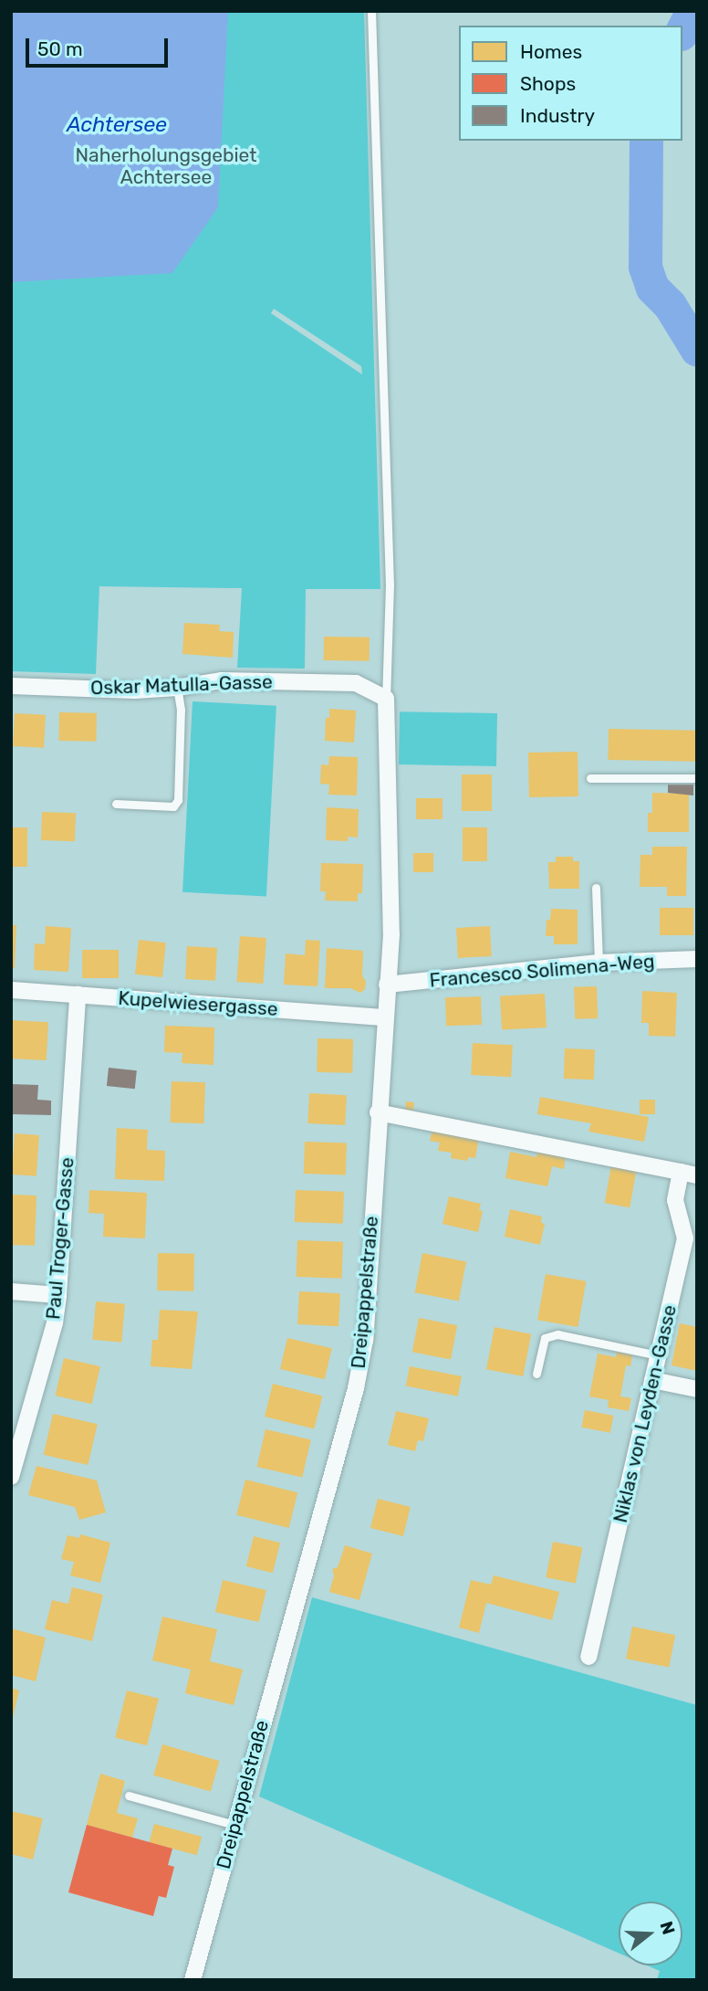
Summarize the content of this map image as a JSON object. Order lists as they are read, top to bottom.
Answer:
{
  "streets": {
    "street": [
      "Oskar Matulla-Gasse",
      "Francesco Solimena-Weg",
      "Kupelwiesergasse",
      "Paul Troger-Gasse",
      "Dreipappelstraße",
      "Niklas von Leyden-Gasse"
    ]
  },
  "crossings": [
    ["Oskar Matulla-Gasse", "Dreipappelstraße"],
    ["Francesco Solimena-Weg", "Dreipappelstraße"],
    ["Kupelwiesergasse", "Paul Troger-Gasse"],
    ["Kupelwiesergasse", "Dreipappelstraße"],
    ["Dreipappelstraße", "Niklas von Leyden-Gasse"]
  ],
  "water": ["Achtersee"],
  "parks": ["Naherholungsgebiet Achtersee"],
  "legend": ["Homes", "Shops", "Industry"],
  "scale_bar": "50 m",
  "north": "right"
}
